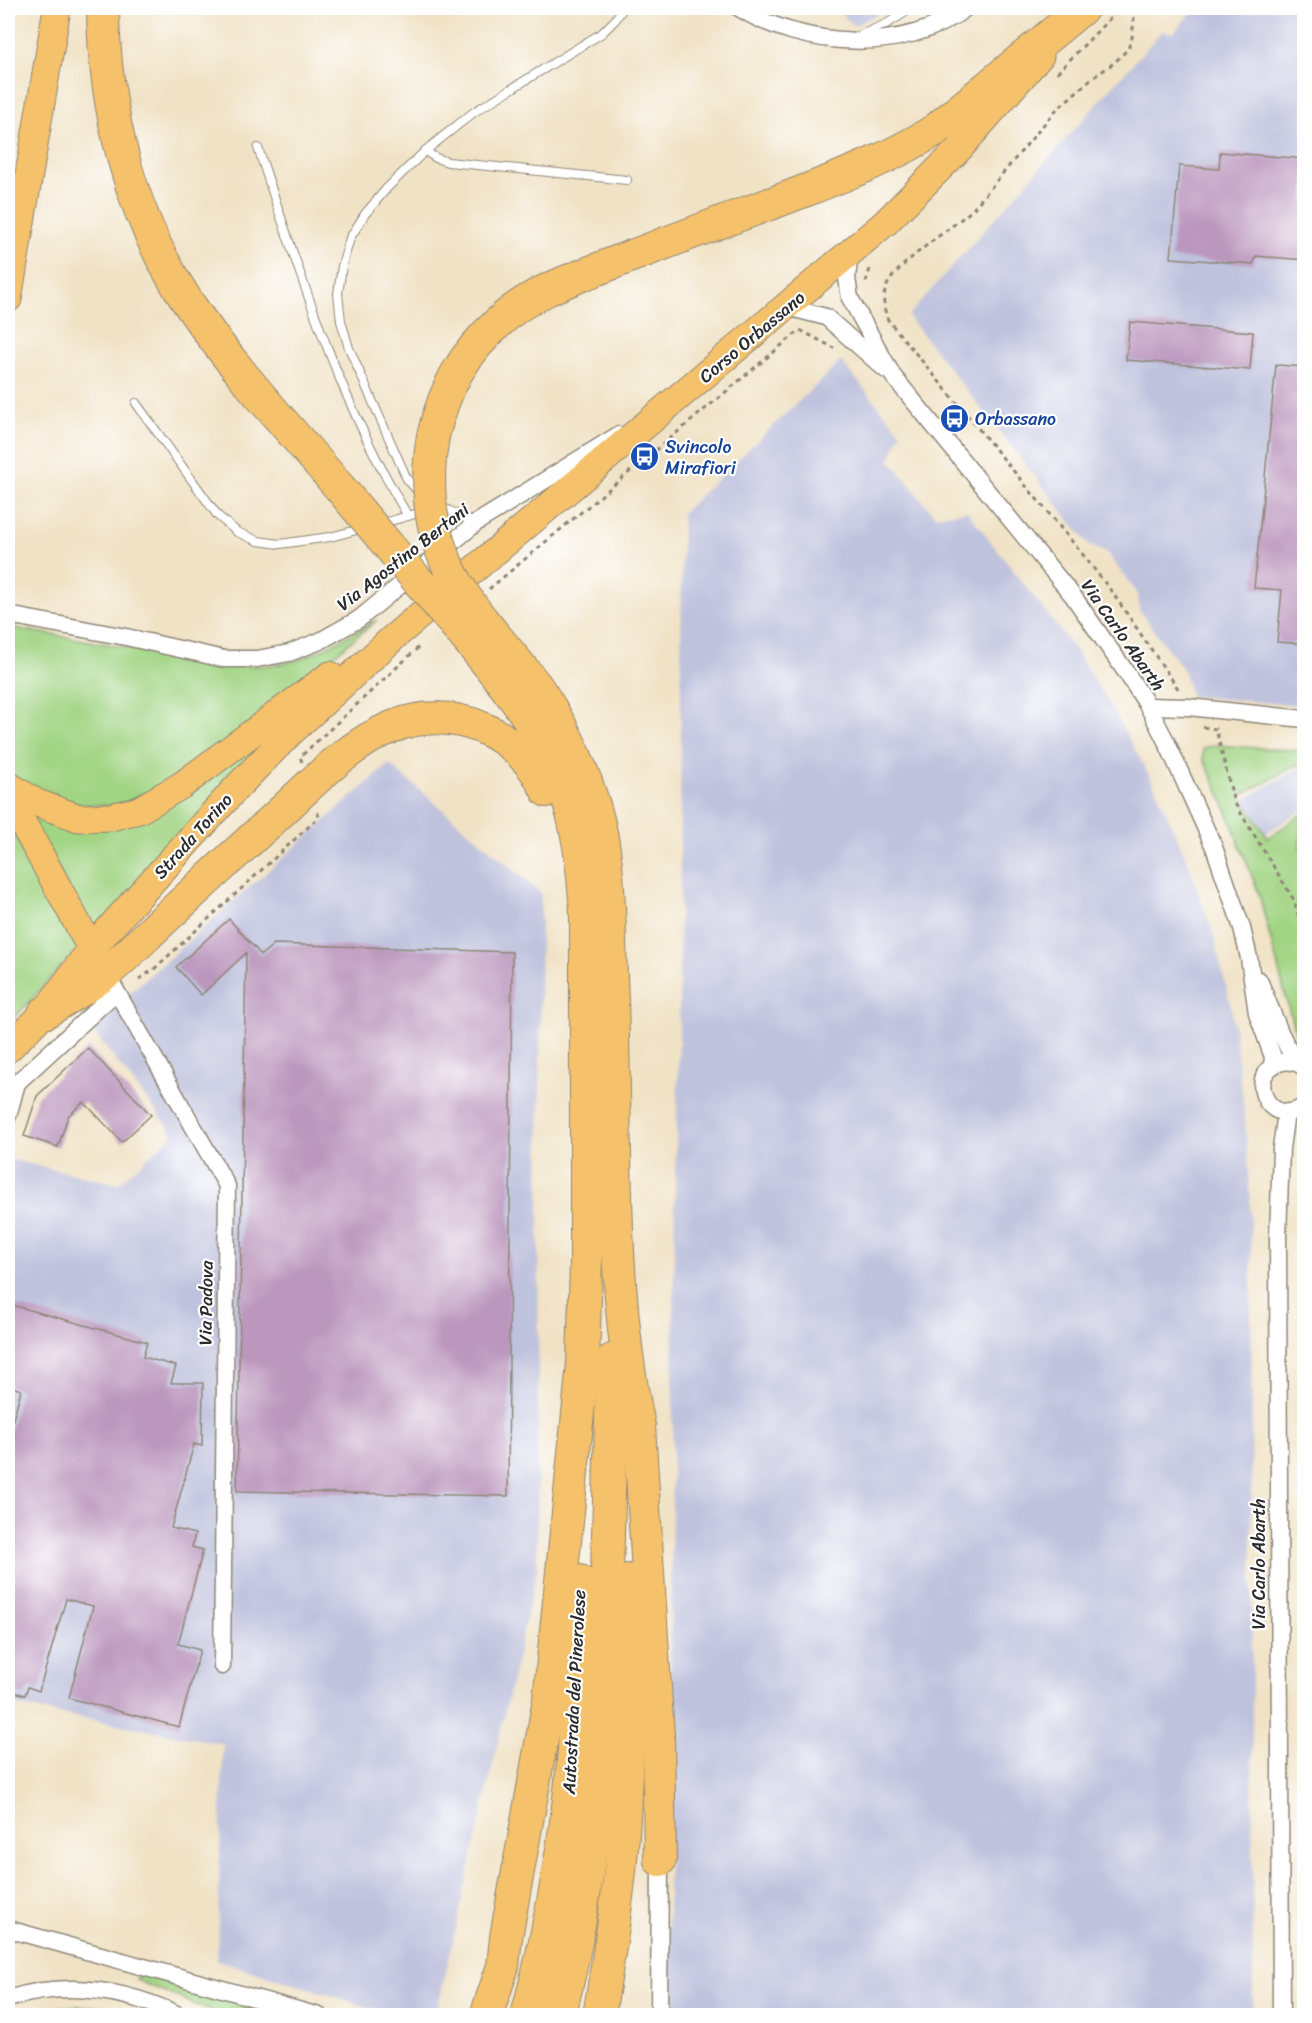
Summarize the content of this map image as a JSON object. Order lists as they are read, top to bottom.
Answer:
{
  "streets": {
    "highway": ["Autostrada del Pinerolese"],
    "main road": ["Corso Orbassano", "Strada Torino"],
    "street": ["Via Agostino Bertani", "Via Carlo Abarth", "Via Padova"]
  },
  "crossings": [
    ["Corso Orbassano", "Via Agostino Bertani"],
    ["Corso Orbassano", "Via Carlo Abarth"],
    ["Corso Orbassano", "Strada Torino"],
    ["Strada Torino", "Via Padova"]
  ],
  "places": {
    "bus stop": ["Orbassano", "Svincolo Mirafiori"]
  }
}
